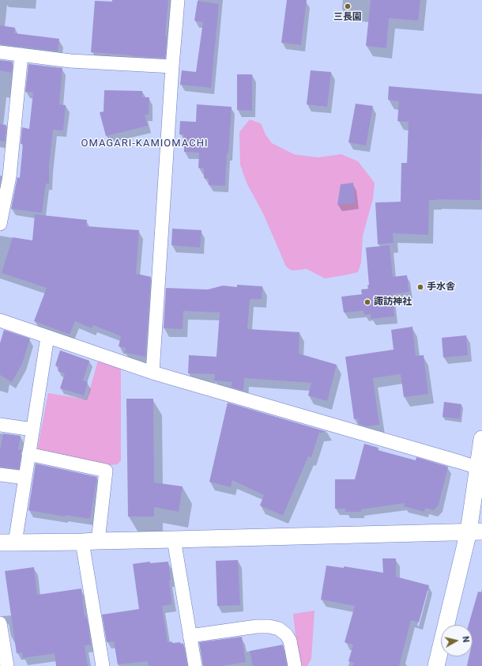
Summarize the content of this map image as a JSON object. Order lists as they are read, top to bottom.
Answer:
{
  "districts": ["OMAGARI-KAMIOMACHI"],
  "places": ["三長園", "手水舎", "諏訪神社"],
  "north": "right"
}
